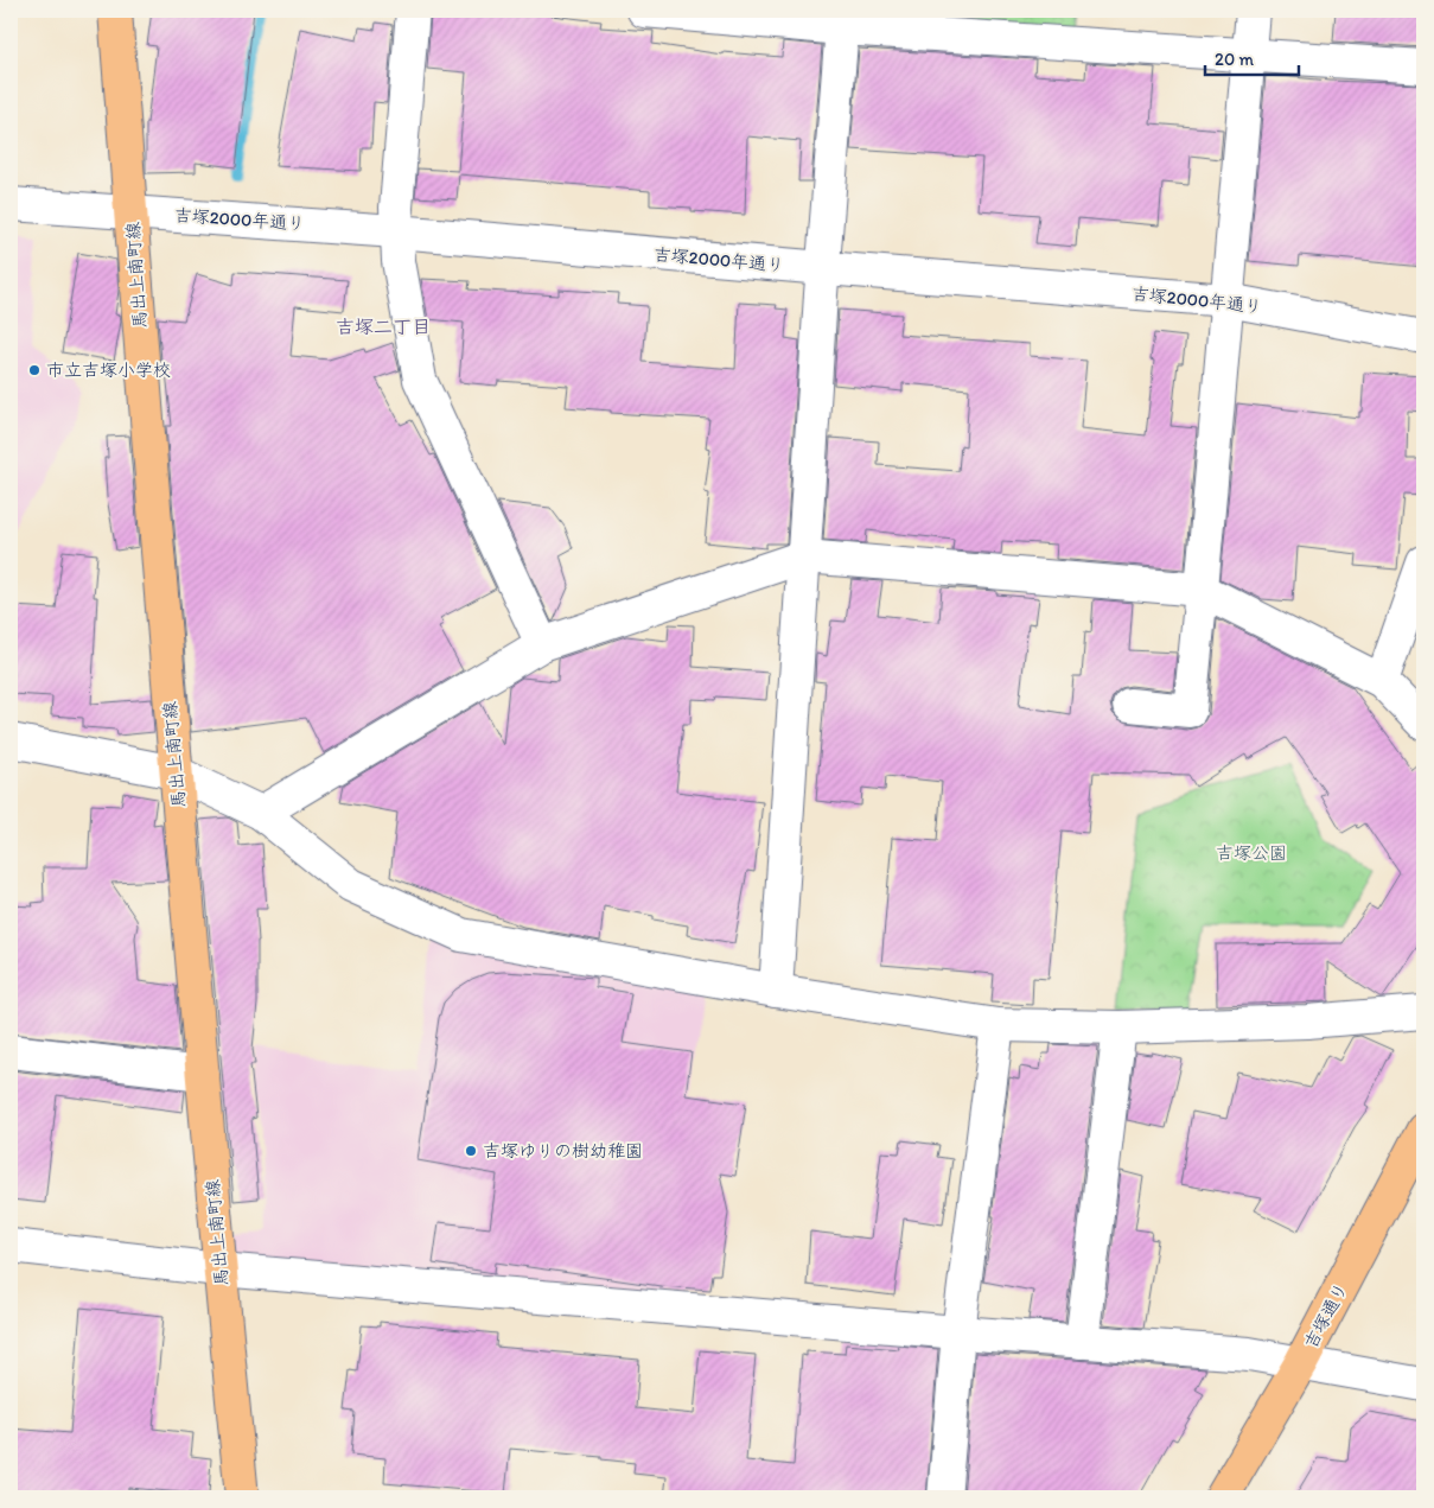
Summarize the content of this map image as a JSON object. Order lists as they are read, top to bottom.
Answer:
{
  "streets": {
    "main road": ["馬出上南町線", "吉塚通り"],
    "street": ["吉塚2000年通り"]
  },
  "crossings": [
    ["吉塚2000年通り", "馬出上南町線"]
  ],
  "districts": ["吉塚二丁目"],
  "parks": ["吉塚公園"],
  "places": ["市立吉塚小学校", "吉塚ゆりの樹幼稚園"],
  "scale_bar": "20 m"
}
